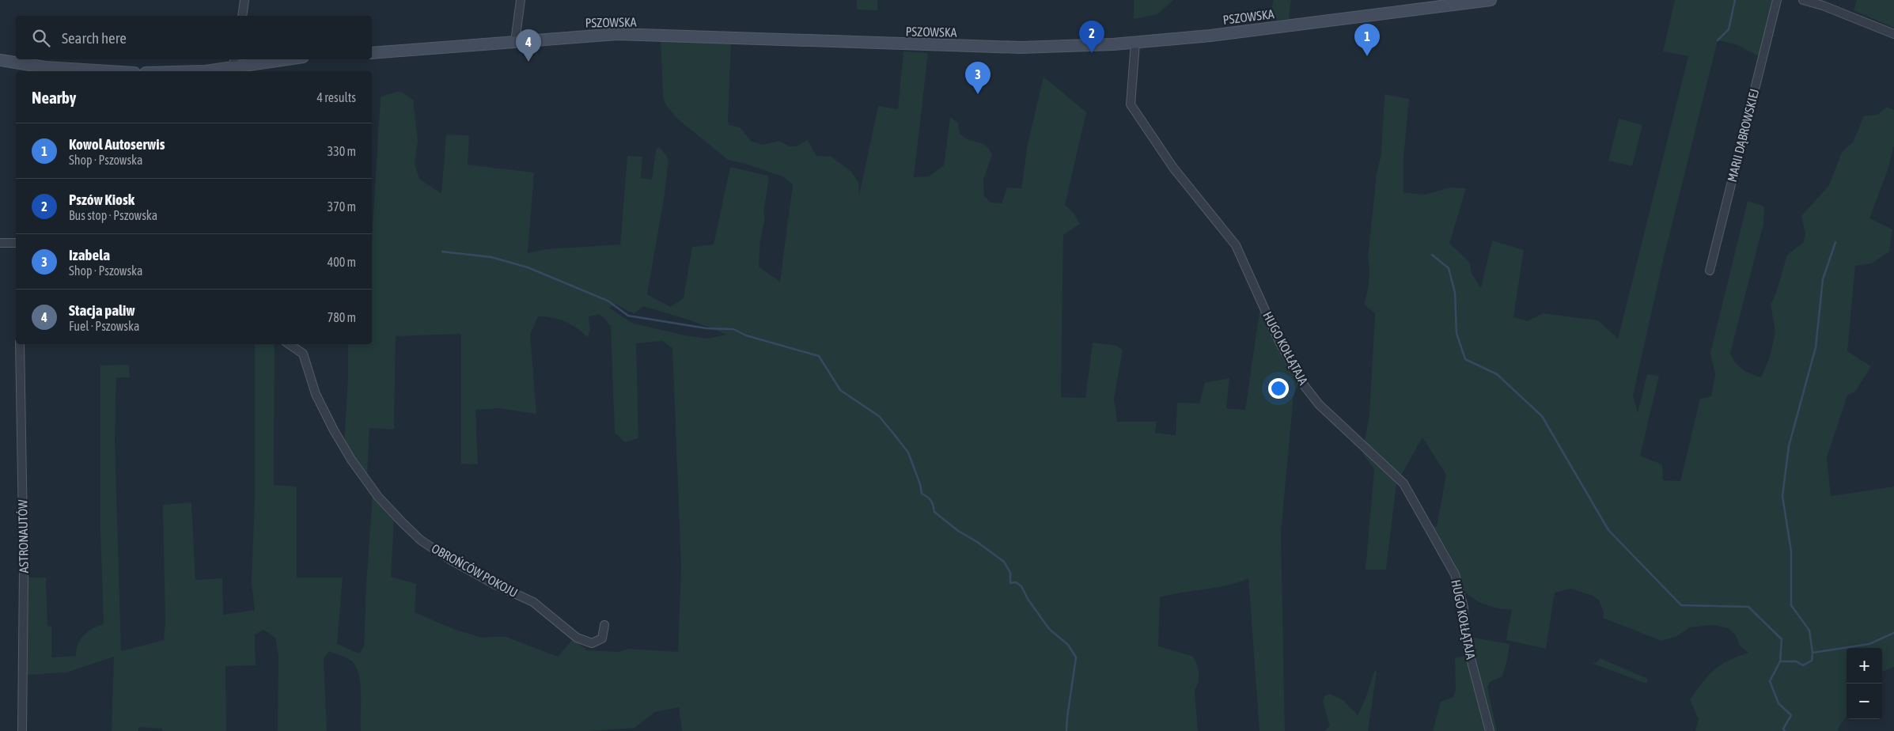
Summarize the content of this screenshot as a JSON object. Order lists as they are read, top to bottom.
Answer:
{
  "streets": {
    "main road": ["PSZOWSKA"],
    "street": [
      "MARII DĄBROWSKIEJ",
      "HUGO KOŁŁĄTAJA",
      "ASTRONAUTÓW",
      "OBROŃCÓW POKOJU"
    ]
  },
  "crossings": [
    ["PSZOWSKA", "HUGO KOŁŁĄTAJA"]
  ],
  "page": {
    "search": "Search here",
    "pins": [
      "2",
      "1",
      "4",
      "3"
    ],
    "heading": ["Nearby", "4 results"],
    "list": [
      {
        "mark": "1",
        "name": "Kowol Autoserwis",
        "note": "Shop · Pszowska",
        "value": "330 m"
      },
      {
        "mark": "2",
        "name": "Pszów Kiosk",
        "note": "Bus stop · Pszowska",
        "value": "370 m"
      },
      {
        "mark": "3",
        "name": "Izabela",
        "note": "Shop · Pszowska",
        "value": "400 m"
      },
      {
        "mark": "4",
        "name": "Stacja paliw",
        "note": "Fuel · Pszowska",
        "value": "780 m"
      }
    ],
    "map_buttons": ["+", "−"]
  }
}
